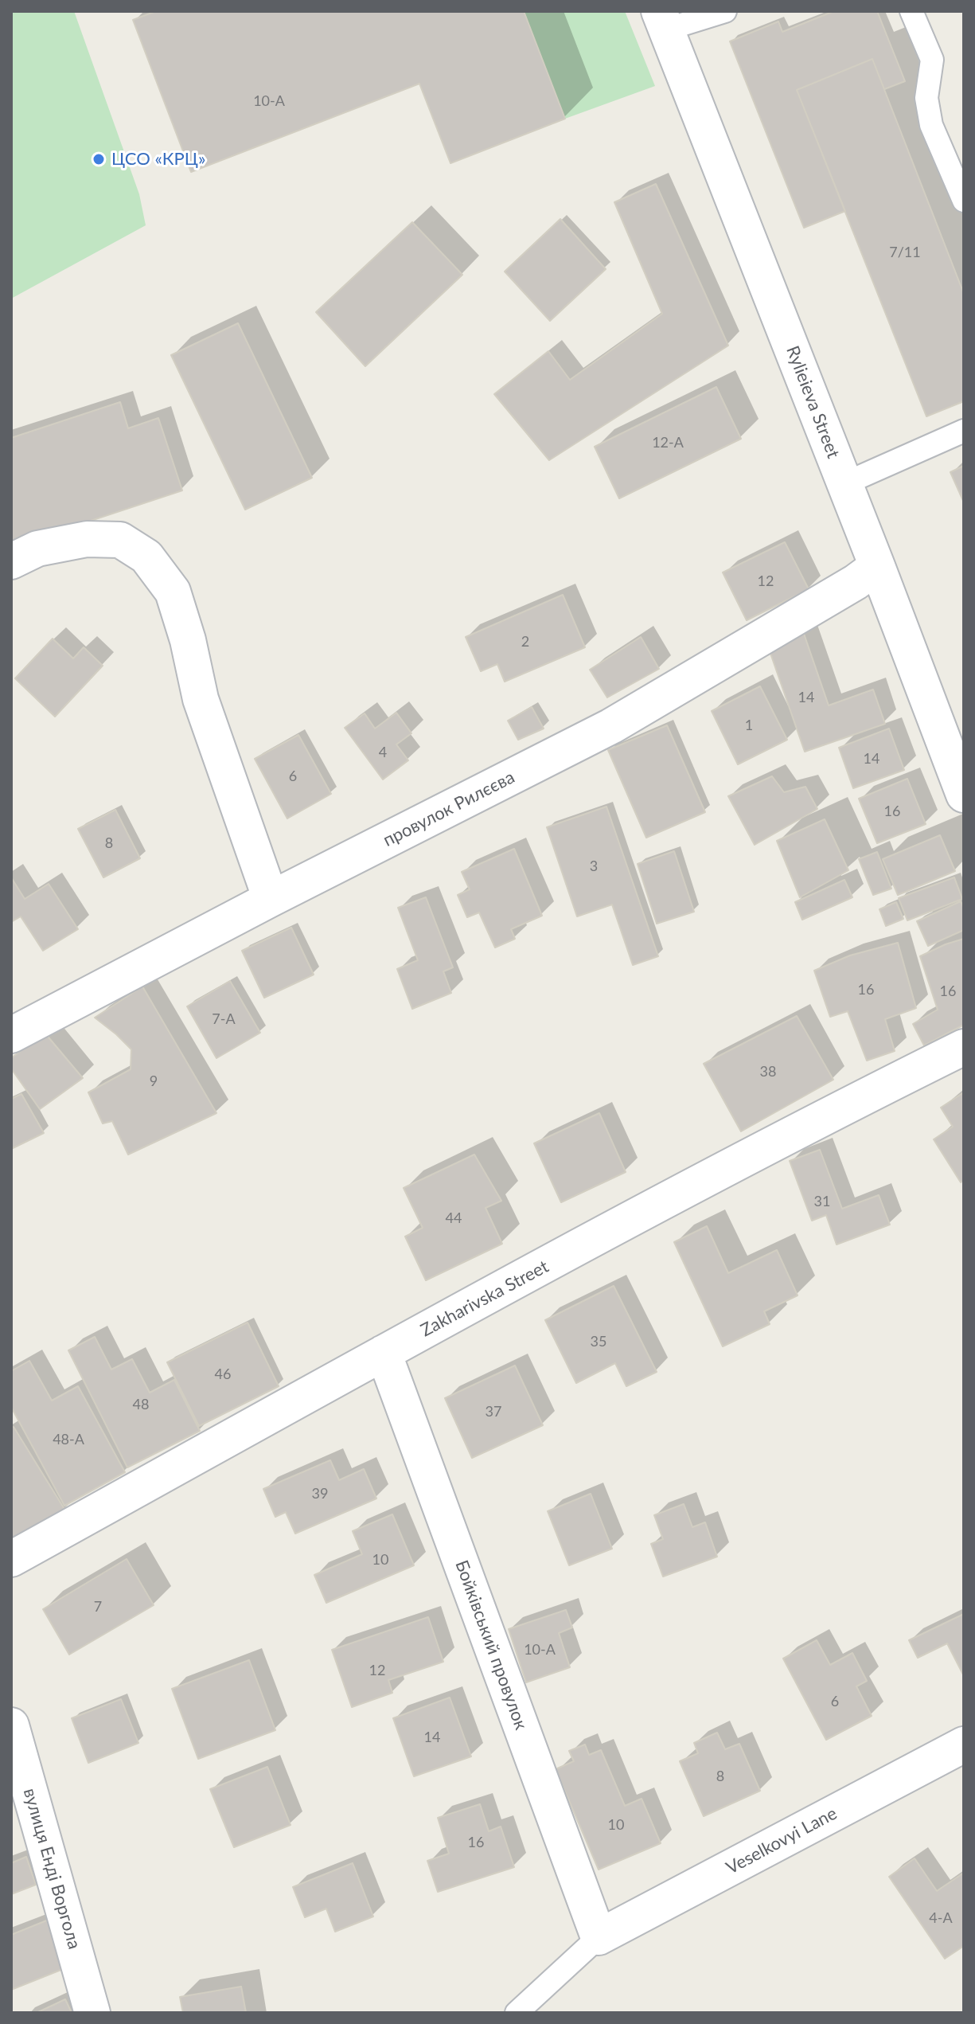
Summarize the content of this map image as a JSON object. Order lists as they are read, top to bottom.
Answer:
{
  "streets": {
    "street": [
      "Rylieieva Street",
      "провулок Рилєєва",
      "Zakharivska Street",
      "Бойківський провулок",
      "Veselkovyi Lane",
      "вулиця Енді Воргола"
    ]
  },
  "crossings": [
    ["Rylieieva Street", "провулок Рилєєва"],
    ["Zakharivska Street", "Бойківський провулок"],
    ["Бойківський провулок", "Veselkovyi Lane"]
  ],
  "places": ["ЦСО «КРЦ»"],
  "house_numbers": [
    "10-А",
    "7/11",
    "12-А",
    "12",
    "2",
    "14",
    "1",
    "4",
    "14",
    "6",
    "16",
    "8",
    "3",
    "16",
    "16",
    "7-А",
    "38",
    "9",
    "31",
    "44",
    "35",
    "46",
    "48",
    "37",
    "48-А",
    "39",
    "10",
    "7",
    "10-А",
    "12",
    "6",
    "14",
    "8",
    "10",
    "16",
    "4-А"
  ]
}
